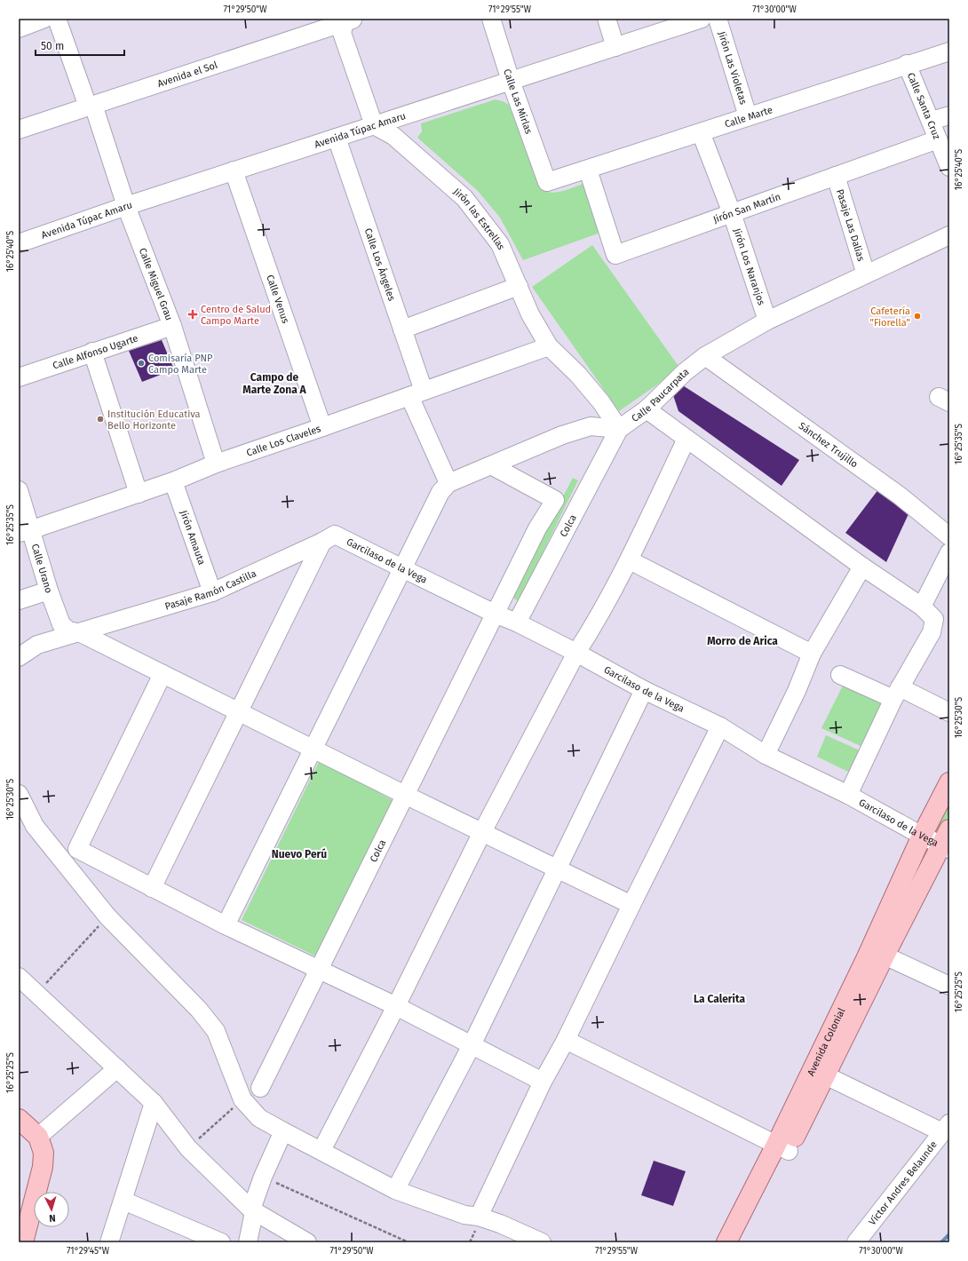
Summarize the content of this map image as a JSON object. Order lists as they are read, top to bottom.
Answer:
{
  "streets": {
    "main road": ["Avenida Colonial"],
    "street": [
      "Jirón Las Violetas",
      "Avenida el Sol",
      "Calle Las Mirlas",
      "Calle Santa Cruz",
      "Calle Marte",
      "Avenida Túpac Amaru",
      "Jirón San Martín",
      "Jirón las Estrellas",
      "Pasaje Las Dalias",
      "Calle Los Ángeles",
      "Jirón Los Naranjos",
      "Calle Miguel Grau",
      "Calle Venus",
      "Calle Alfonso Ugarte",
      "Calle Paucarpata",
      "Calle Los Claveles",
      "Sánchez Trujillo",
      "Colca",
      "Jirón Amauta",
      "Garcilaso de la Vega",
      "Calle Urano",
      "Pasaje Ramón Castilla",
      "Víctor Andres Belaunde"
    ]
  },
  "crossings": [
    ["Jirón Las Violetas", "Calle Marte"],
    ["Avenida el Sol", "Calle Miguel Grau"],
    ["Calle Las Mirlas", "Calle Marte"],
    ["Calle Las Mirlas", "Avenida Túpac Amaru"],
    ["Calle Santa Cruz", "Calle Marte"],
    ["Calle Santa Cruz", "Jirón San Martín"],
    ["Calle Marte", "Jirón San Martín"],
    ["Calle Marte", "Jirón Los Naranjos"],
    ["Avenida Túpac Amaru", "Jirón las Estrellas"],
    ["Avenida Túpac Amaru", "Calle Los Ángeles"],
    ["Avenida Túpac Amaru", "Calle Miguel Grau"],
    ["Avenida Túpac Amaru", "Calle Venus"],
    ["Jirón San Martín", "Pasaje Las Dalias"],
    ["Jirón San Martín", "Jirón Los Naranjos"],
    ["Jirón las Estrellas", "Calle Paucarpata"],
    ["Jirón las Estrellas", "Calle Los Claveles"],
    ["Jirón las Estrellas", "Colca"],
    ["Pasaje Las Dalias", "Calle Paucarpata"],
    ["Calle Los Ángeles", "Calle Los Claveles"],
    ["Jirón Los Naranjos", "Calle Paucarpata"],
    ["Calle Miguel Grau", "Calle Alfonso Ugarte"],
    ["Calle Miguel Grau", "Calle Los Claveles"],
    ["Calle Venus", "Calle Los Claveles"],
    ["Calle Paucarpata", "Sánchez Trujillo"],
    ["Calle Paucarpata", "Colca"],
    ["Calle Los Claveles", "Jirón Amauta"],
    ["Calle Los Claveles", "Calle Urano"],
    ["Colca", "Garcilaso de la Vega"],
    ["Colca", "Calle Urano"],
    ["Jirón Amauta", "Pasaje Ramón Castilla"],
    ["Garcilaso de la Vega", "Pasaje Ramón Castilla"],
    ["Garcilaso de la Vega", "Avenida Colonial"],
    ["Calle Urano", "Pasaje Ramón Castilla"]
  ],
  "districts": [
    "Campo de Marte Zona A",
    "Morro de Arica",
    "Nuevo Perú",
    "La Calerita"
  ],
  "places": {
    "health": ["Centro de Salud Campo Marte"],
    "other": ["Cafetería \"Fiorella\"", "Comisaría PNP Campo Marte", "Institución Educativa Bello Horizonte"]
  },
  "scale_bar": "50 m",
  "north": "bottom",
  "coordinates": [
    "71°29'50\"W",
    "71°29'55\"W",
    "71°30'00\"W",
    "16°25'40\"S",
    "16°25'35\"S",
    "16°25'30\"S",
    "16°25'25\"S",
    "71°29'45\"W"
  ]
}
